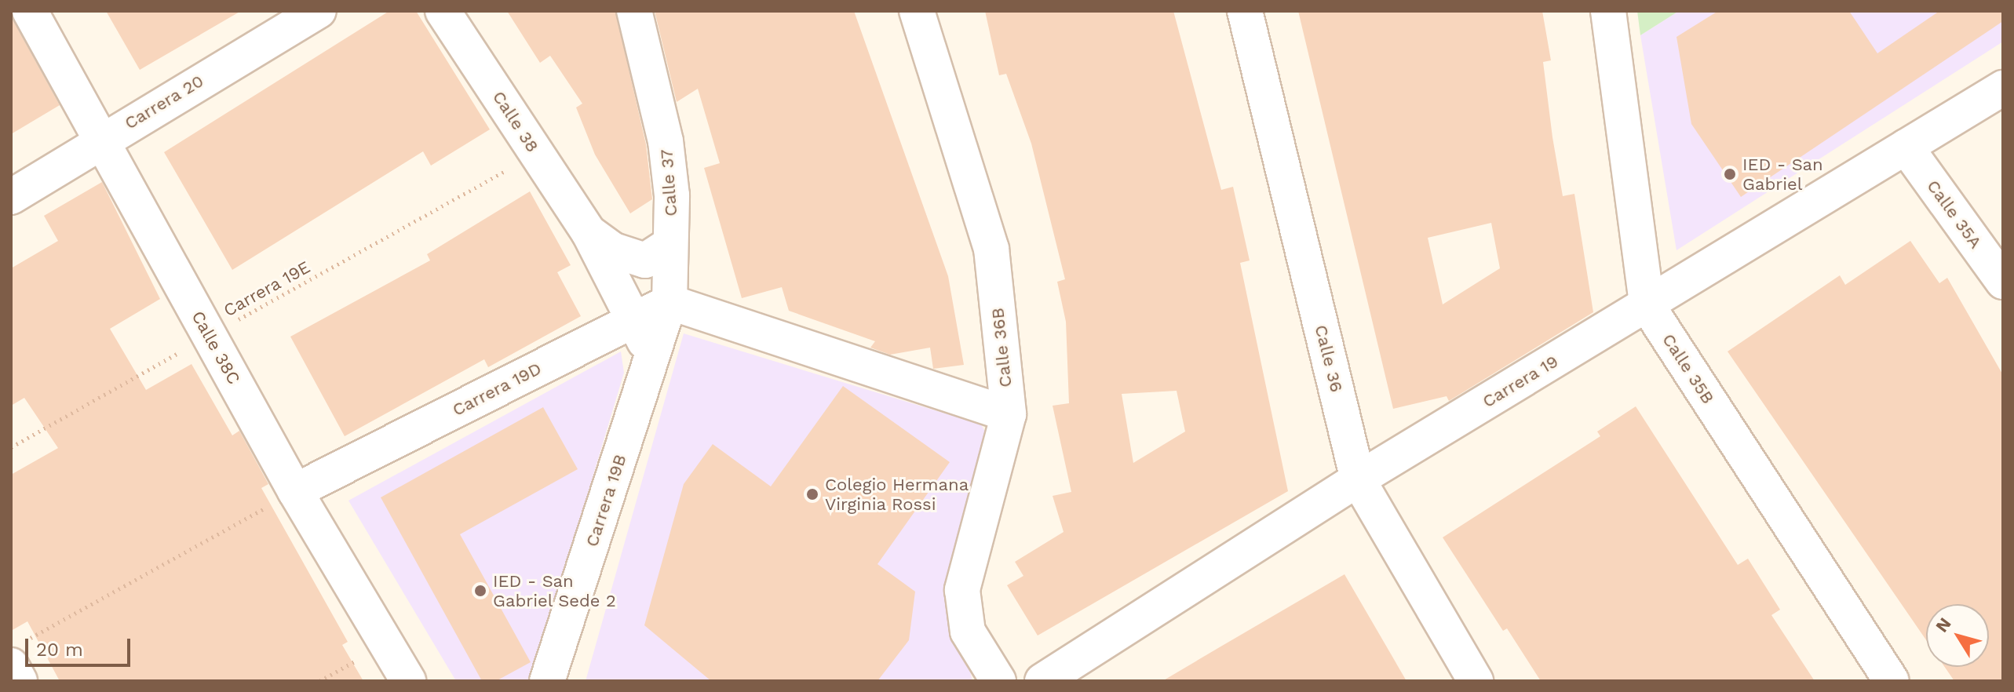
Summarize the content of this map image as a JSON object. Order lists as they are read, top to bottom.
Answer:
{
  "streets": {
    "street": [
      "Carrera 20",
      "Calle 38",
      "Calle 37",
      "Calle 35A",
      "Calle 38C",
      "Calle 36B",
      "Calle 36",
      "Calle 35B",
      "Carrera 19",
      "Carrera 19D",
      "Carrera 19B"
    ],
    "path": ["Carrera 19E"]
  },
  "crossings": [
    ["Carrera 20", "Calle 38C"],
    ["Calle 38", "Calle 37"],
    ["Calle 38", "Carrera 19E"],
    ["Calle 38", "Carrera 19D"],
    ["Calle 38", "Carrera 19B"],
    ["Calle 37", "Carrera 19D"],
    ["Calle 37", "Carrera 19B"],
    ["Calle 35A", "Carrera 19"],
    ["Carrera 19E", "Calle 38C"],
    ["Calle 38C", "Carrera 19D"],
    ["Calle 36", "Carrera 19"],
    ["Calle 35B", "Carrera 19"]
  ],
  "places": ["IED - San Gabriel", "Colegio Hermana Virginia Rossi", "IED - San Gabriel Sede 2"],
  "scale_bar": "20 m",
  "north": "top left"
}
